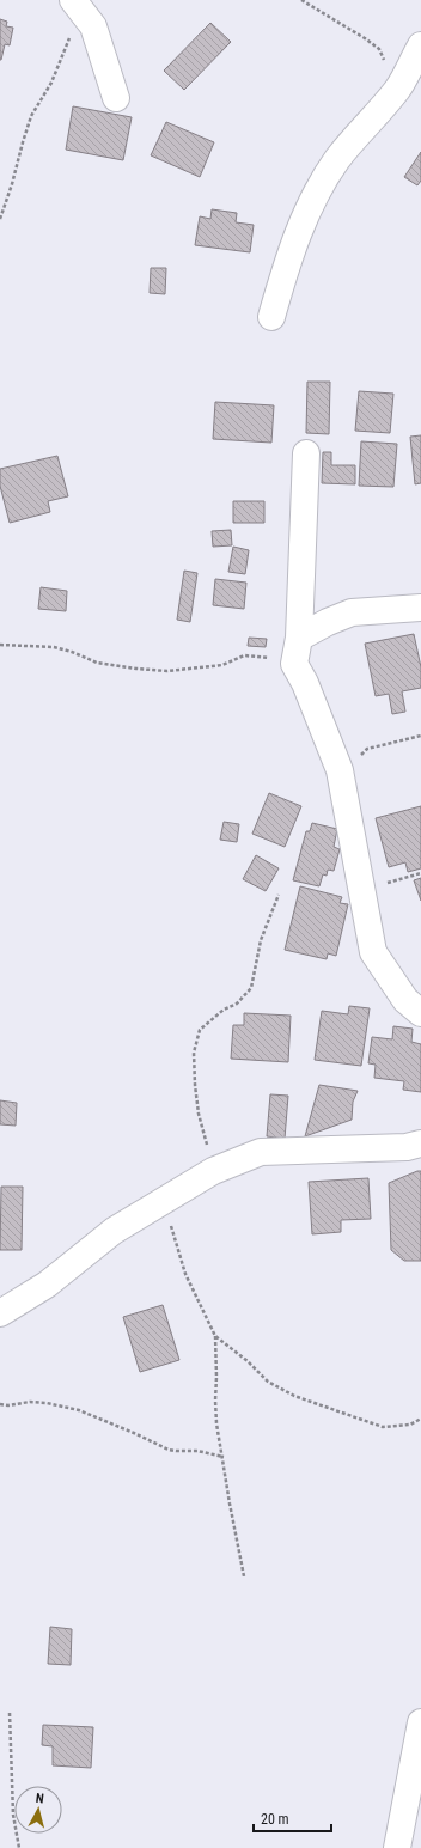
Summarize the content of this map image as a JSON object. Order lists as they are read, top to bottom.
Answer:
{
  "scale_bar": "20 m",
  "north": "top"
}
